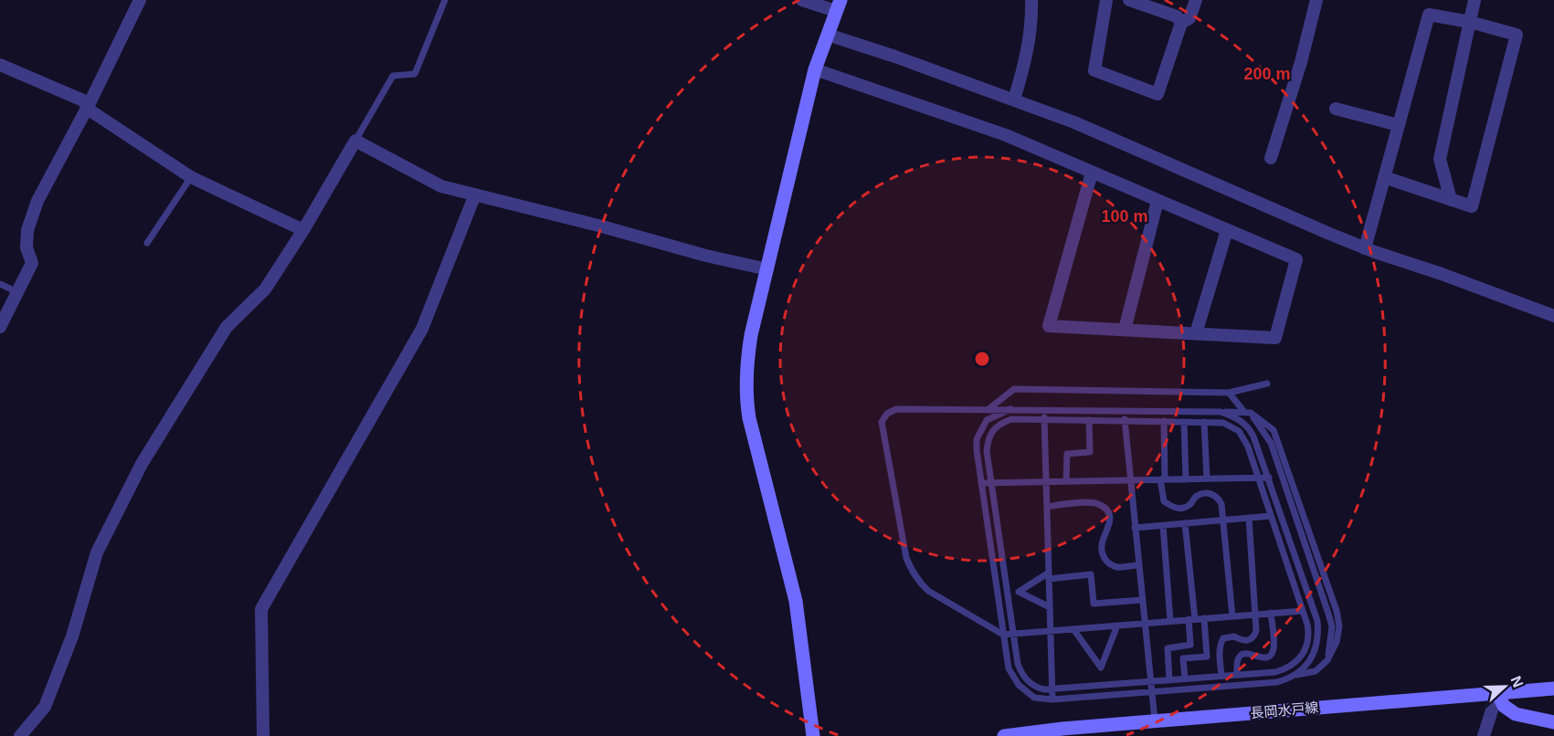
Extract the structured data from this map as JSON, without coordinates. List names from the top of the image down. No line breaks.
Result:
{"streets":{"street":["長岡水戸線"]},"north":"right","rings":["200 m","100 m"]}
